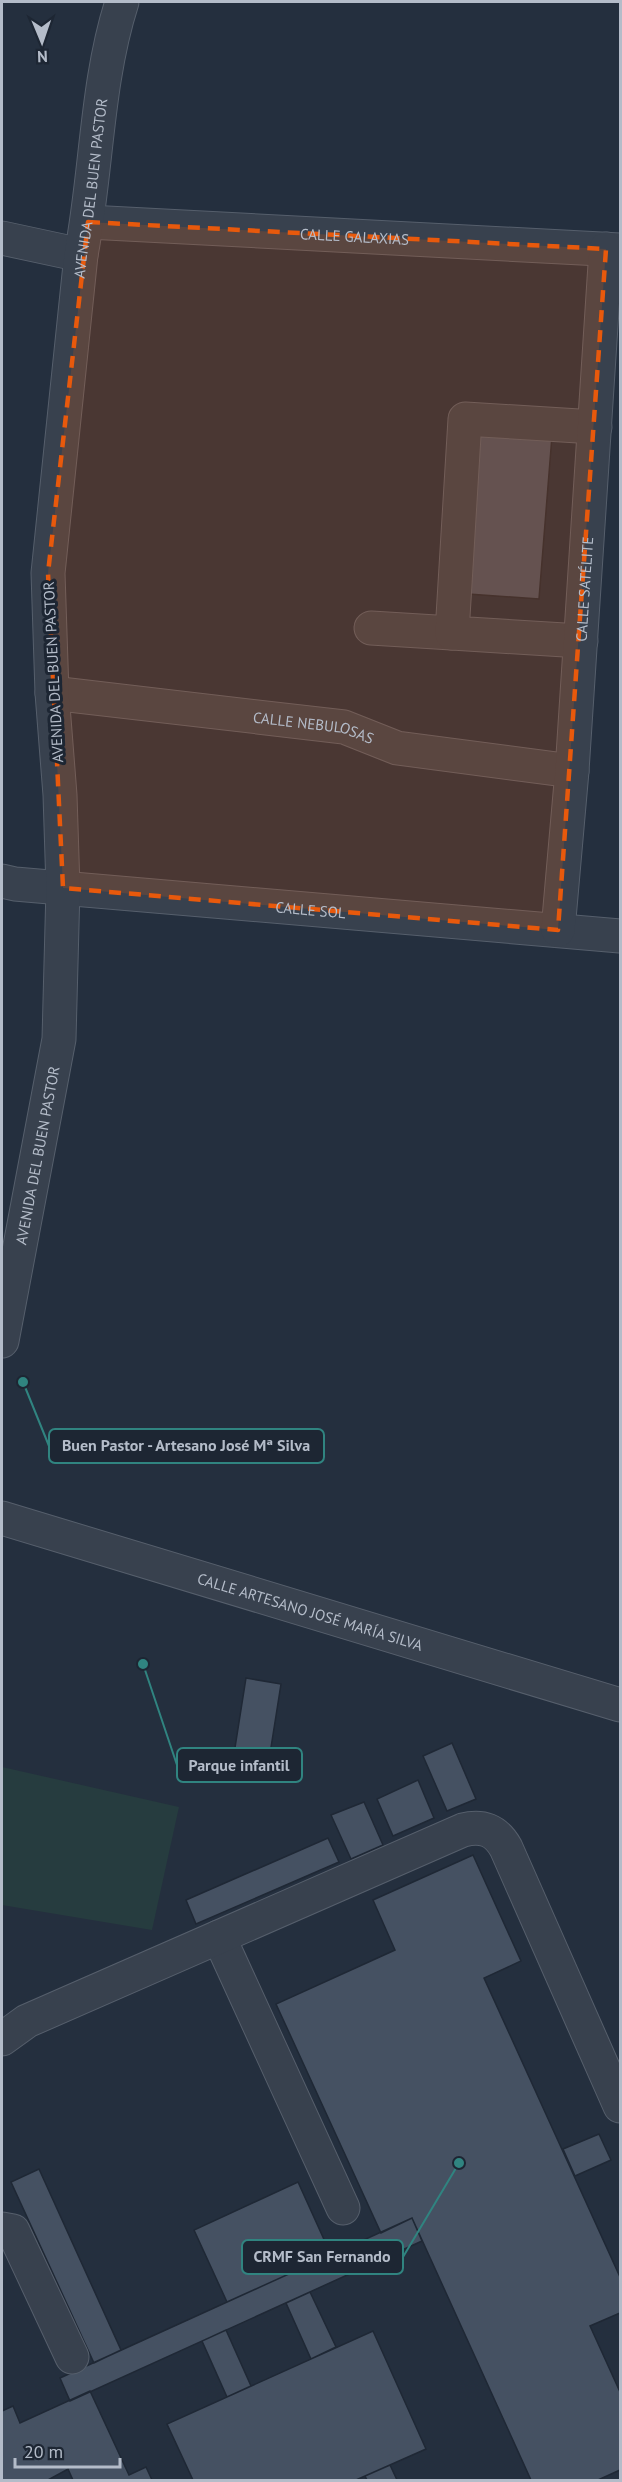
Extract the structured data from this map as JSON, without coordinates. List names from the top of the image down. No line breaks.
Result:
{"streets":{"street":["AVENIDA DEL BUEN PASTOR","CALLE GALAXIAS","CALLE SATÉLITE","CALLE NEBULOSAS","CALLE SOL","CALLE ARTESANO JOSÉ MARÍA SILVA"]},"crossings":[["AVENIDA DEL BUEN PASTOR","CALLE GALAXIAS"],["AVENIDA DEL BUEN PASTOR","CALLE NEBULOSAS"],["AVENIDA DEL BUEN PASTOR","CALLE SOL"],["CALLE GALAXIAS","CALLE SATÉLITE"],["CALLE SATÉLITE","CALLE NEBULOSAS"],["CALLE SATÉLITE","CALLE SOL"]],"places":["Buen Pastor - Artesano José Mª Silva","Parque infantil","CRMF San Fernando"],"scale_bar":"20 m","north":"bottom"}
